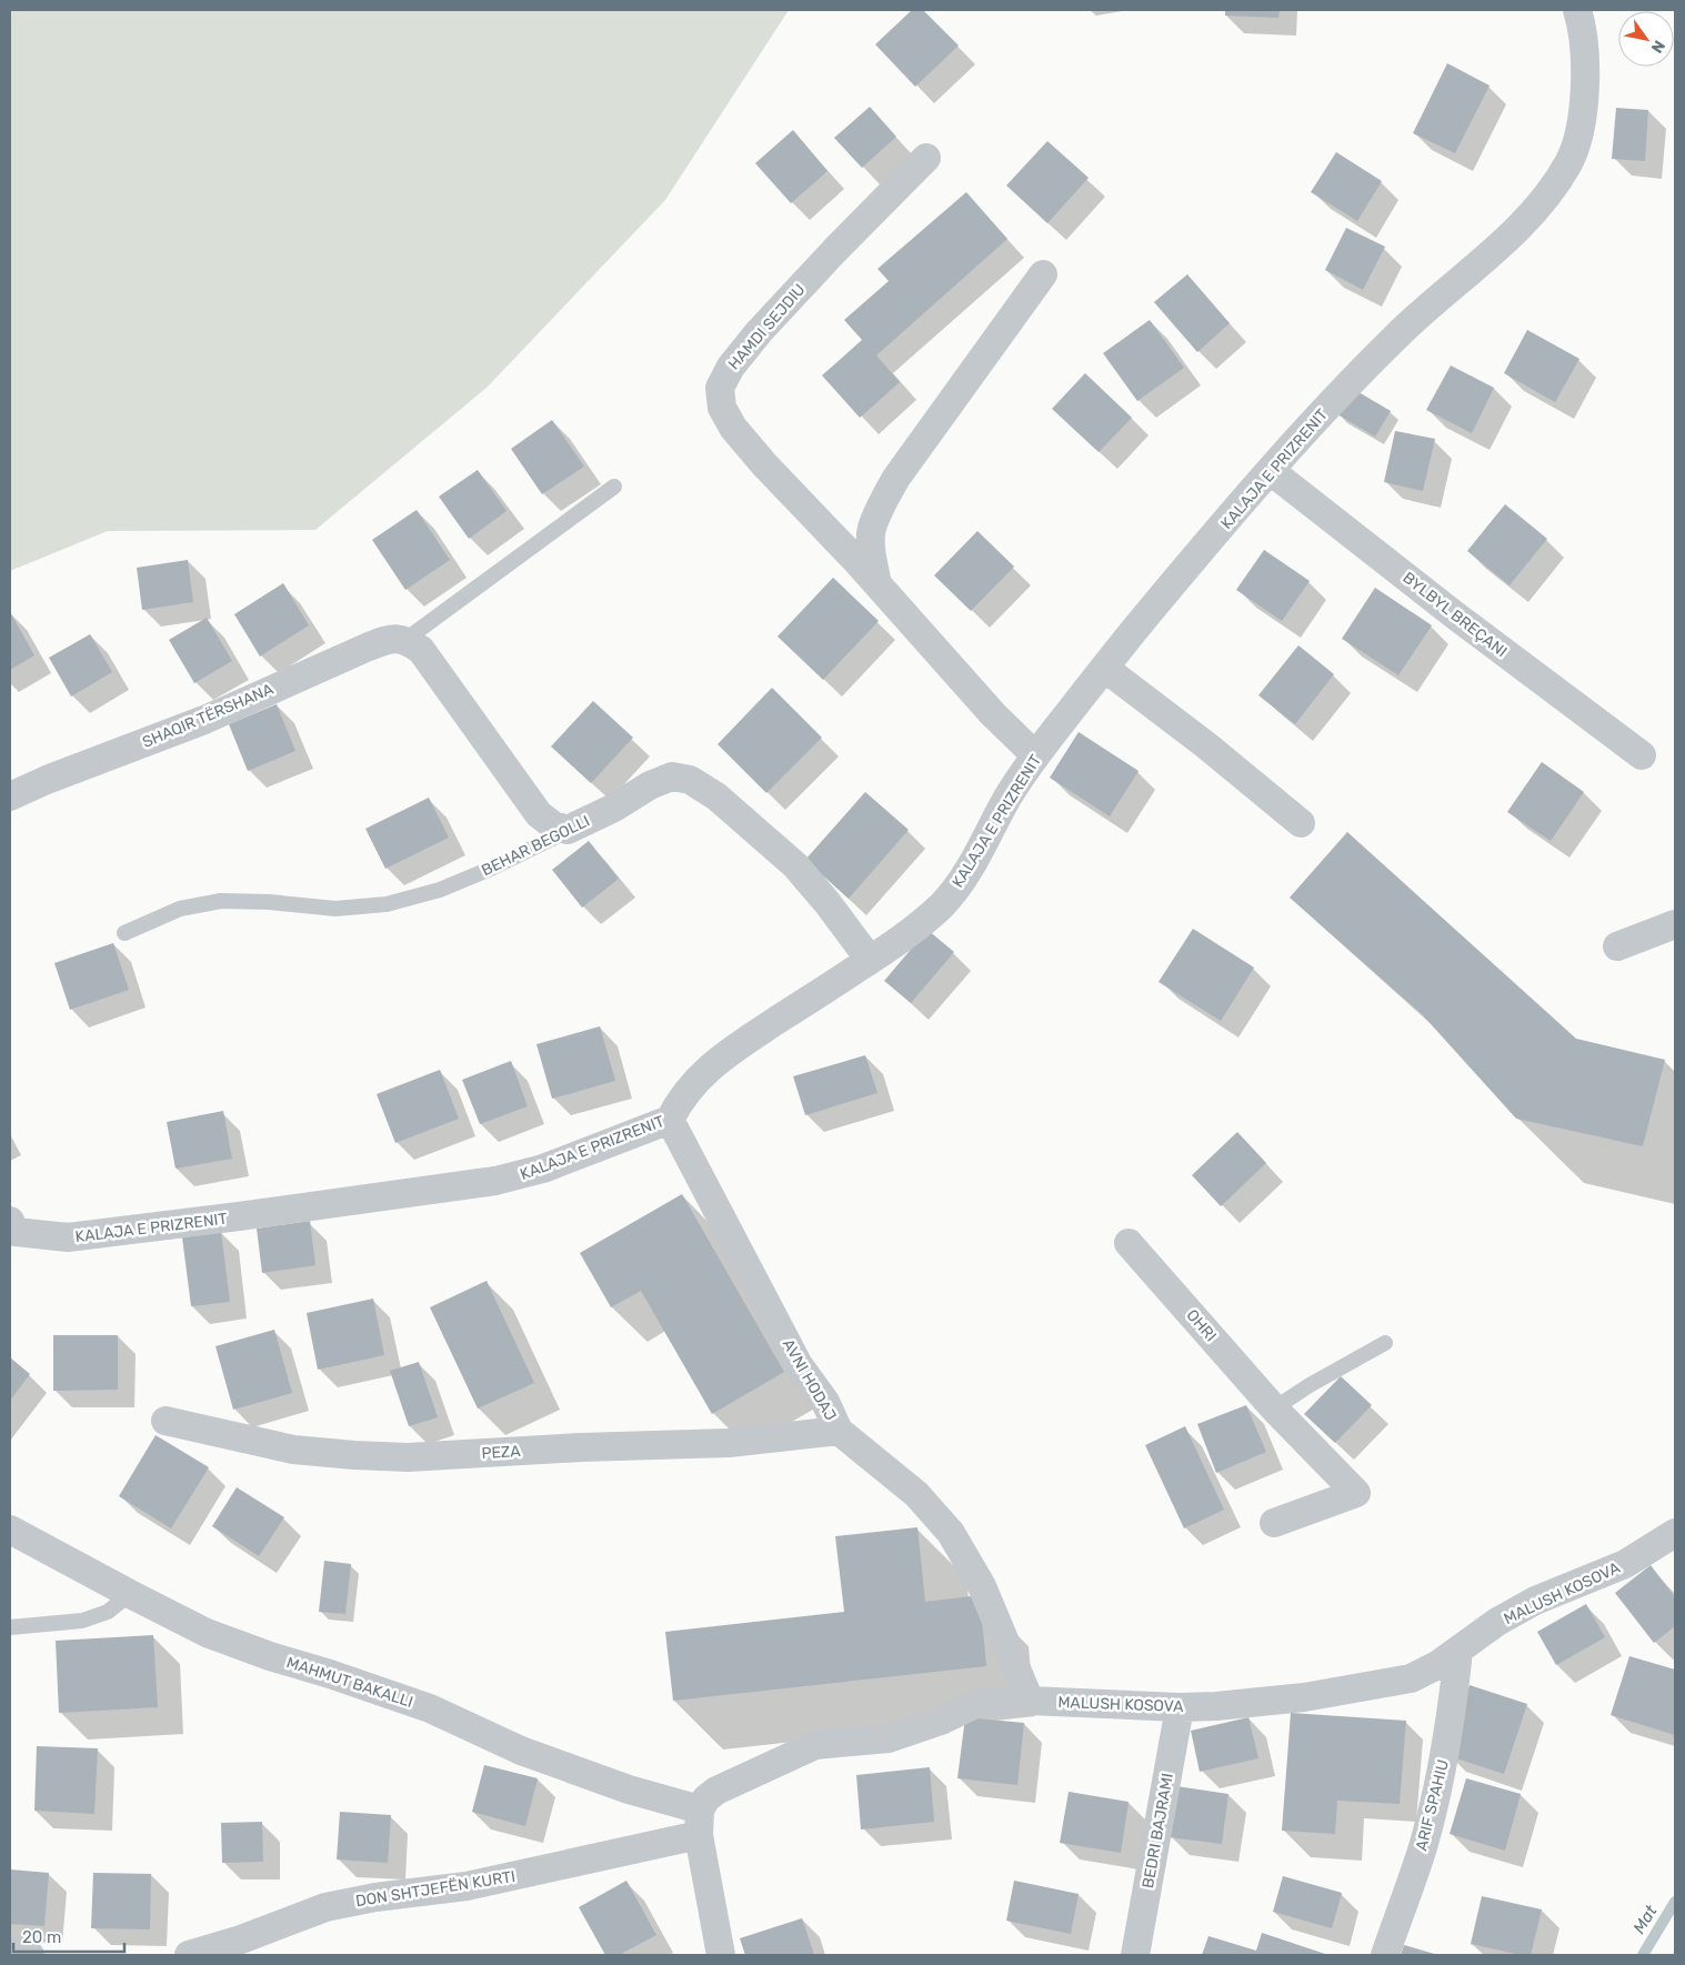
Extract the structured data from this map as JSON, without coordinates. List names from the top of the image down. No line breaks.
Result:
{"streets":{"street":["HAMDI SEJDIU","KALAJA E PRIZRENIT","BYLBYL BREÇANI","SHAQIR TËRSHANA","BEHAR BEGOLLI","OHRI","AVNI HODAJ","PEZA","MALUSH KOSOVA","MAHMUT BAKALLI","ARIF SPAHIU","BEDRI BAJRAMI","DON SHTJEFËN KURTI"]},"crossings":[["HAMDI SEJDIU","KALAJA E PRIZRENIT"],["KALAJA E PRIZRENIT","BYLBYL BREÇANI"],["KALAJA E PRIZRENIT","BEHAR BEGOLLI"],["KALAJA E PRIZRENIT","AVNI HODAJ"],["AVNI HODAJ","PEZA"],["AVNI HODAJ","MALUSH KOSOVA"],["MALUSH KOSOVA","MAHMUT BAKALLI"],["MALUSH KOSOVA","ARIF SPAHIU"],["MALUSH KOSOVA","BEDRI BAJRAMI"],["MALUSH KOSOVA","DON SHTJEFËN KURTI"],["MAHMUT BAKALLI","DON SHTJEFËN KURTI"]],"water":["Mat"],"scale_bar":"20 m","north":"bottom right"}
